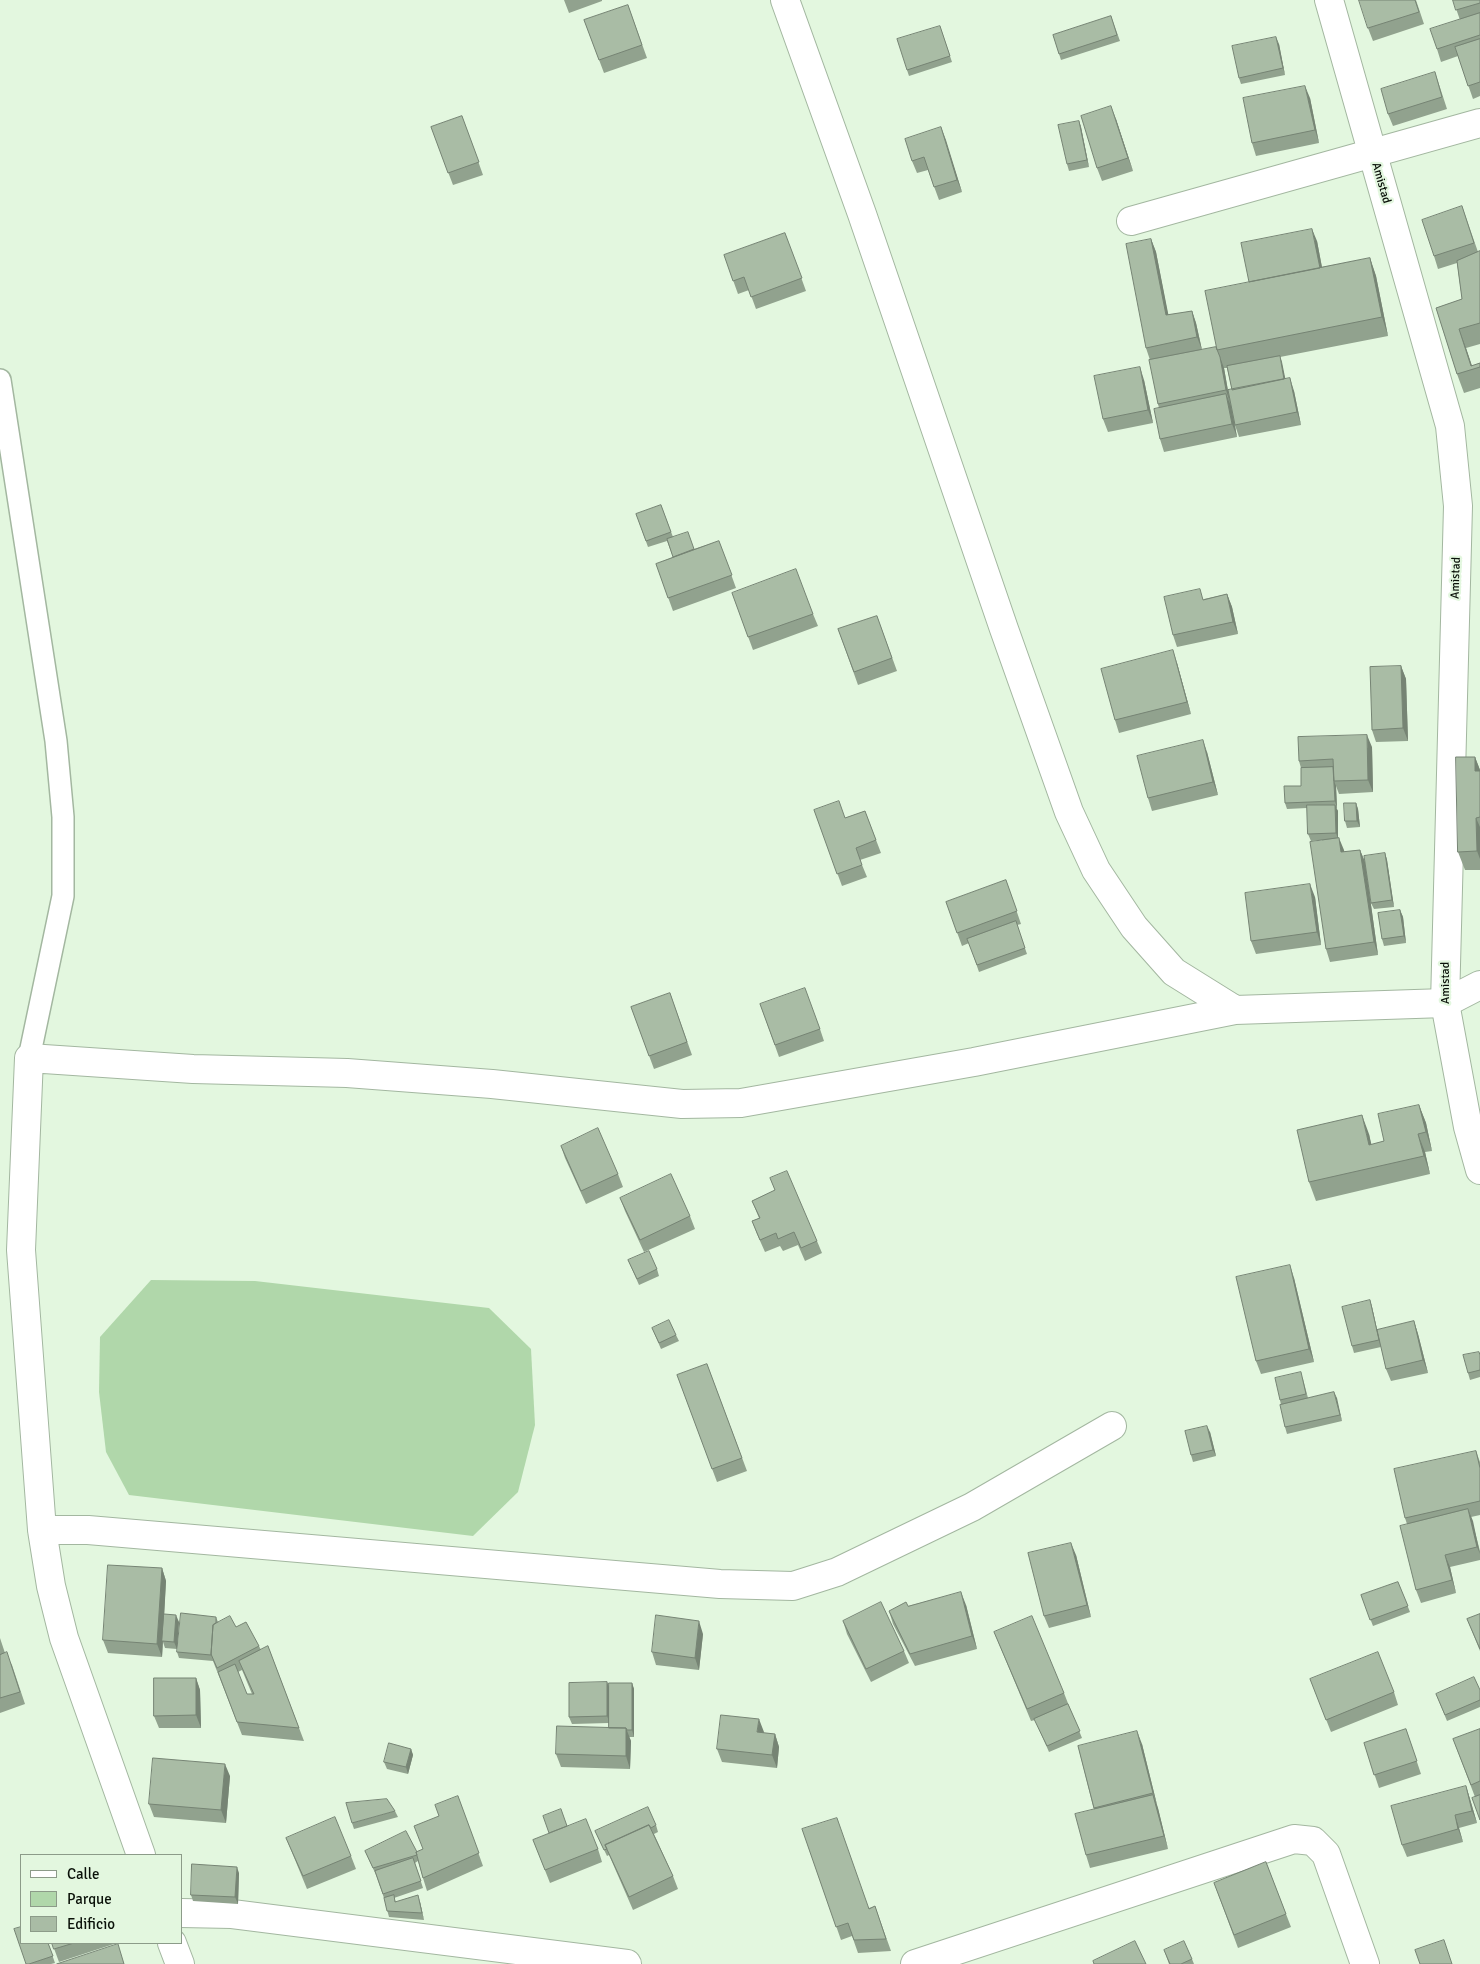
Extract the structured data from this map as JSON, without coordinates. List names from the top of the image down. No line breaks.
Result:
{"streets":{"street":["Amistad"]},"legend":["Calle","Parque","Edificio"]}
